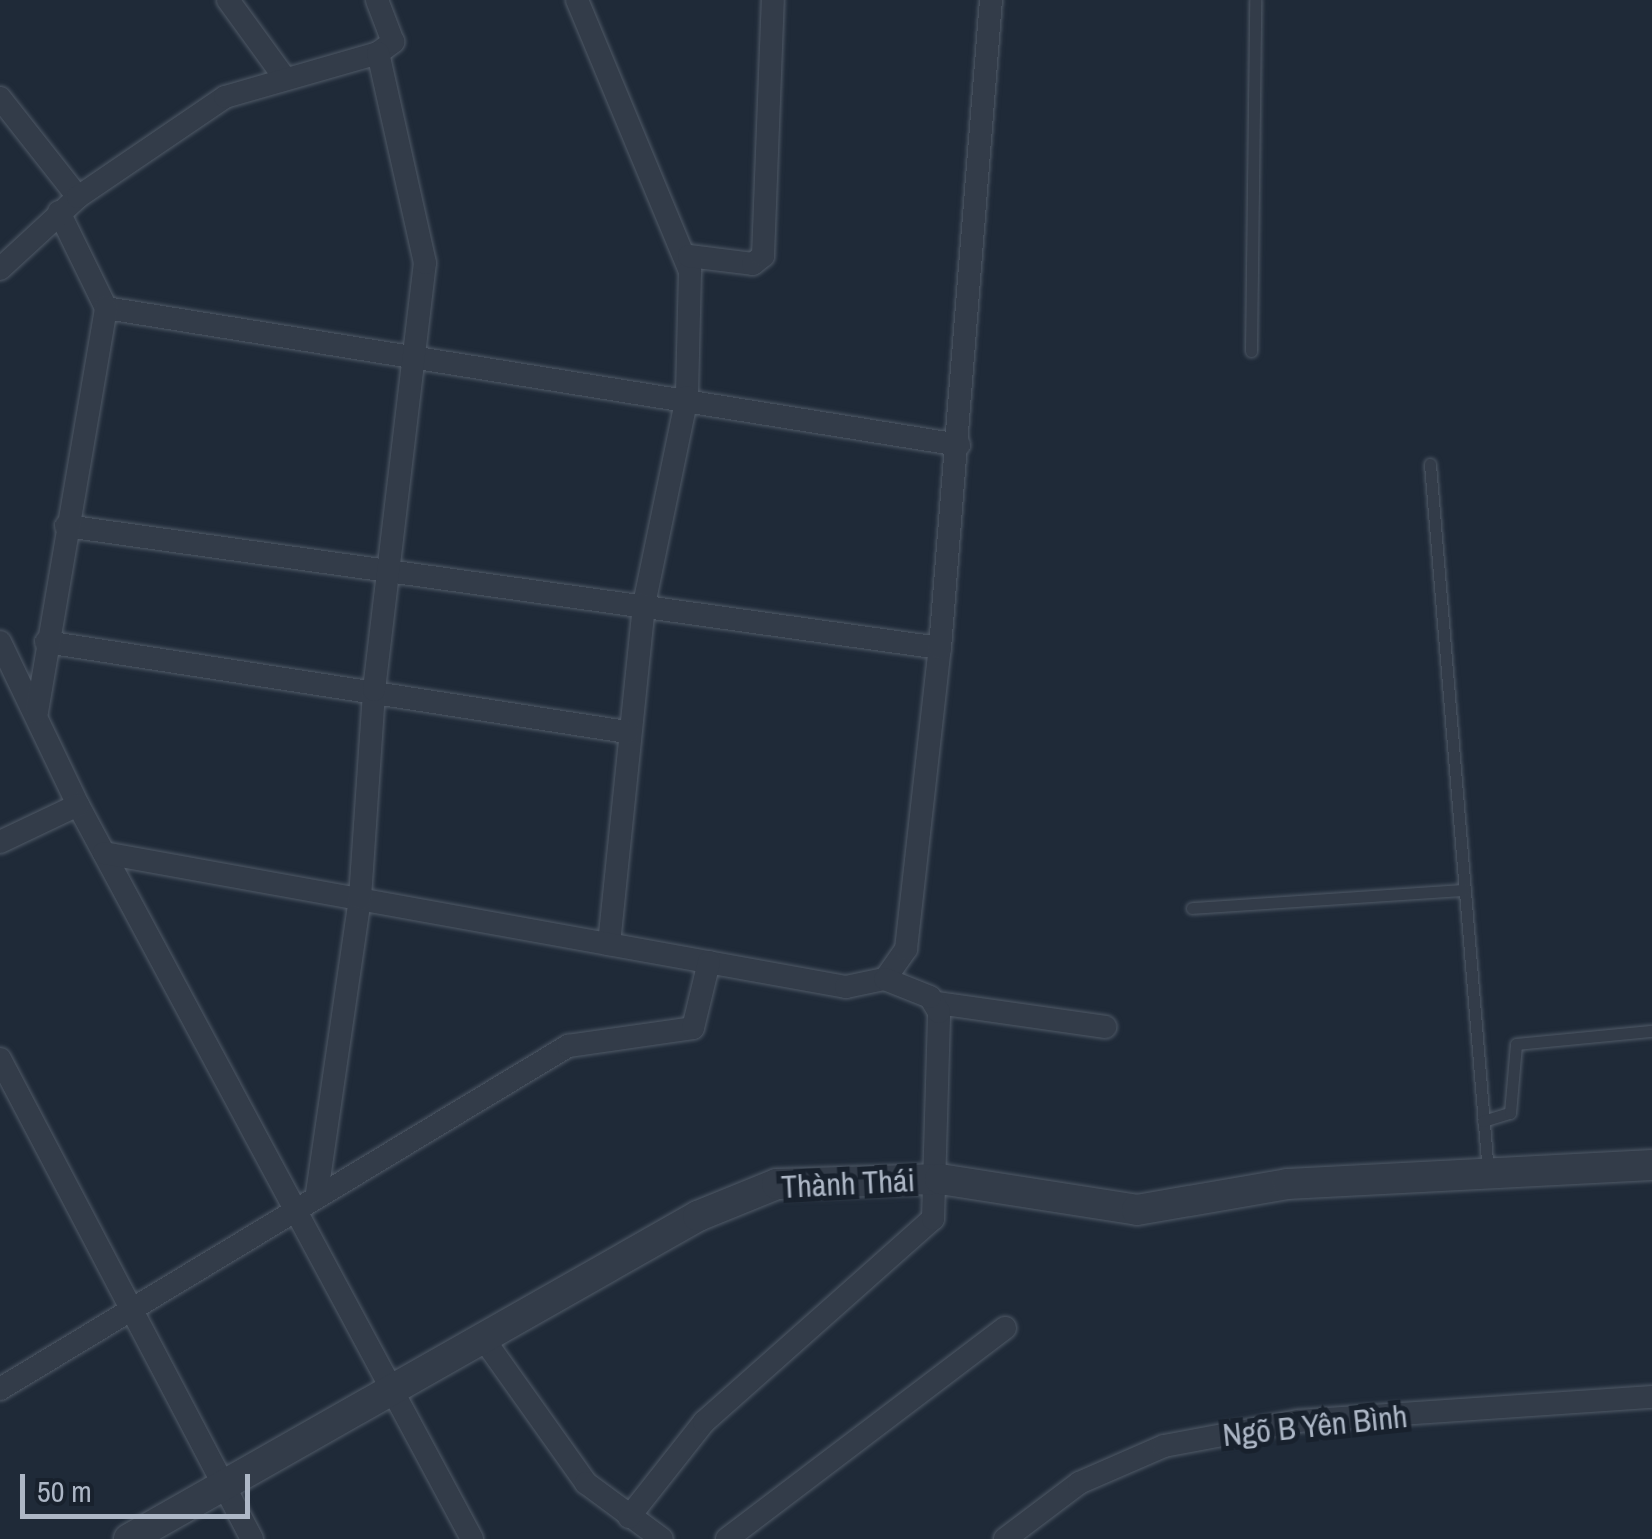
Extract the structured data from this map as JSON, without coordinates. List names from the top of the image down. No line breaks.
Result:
{"streets":{"street":["Thành Thái","Ngõ B Yên Bình"]},"scale_bar":"50 m"}
